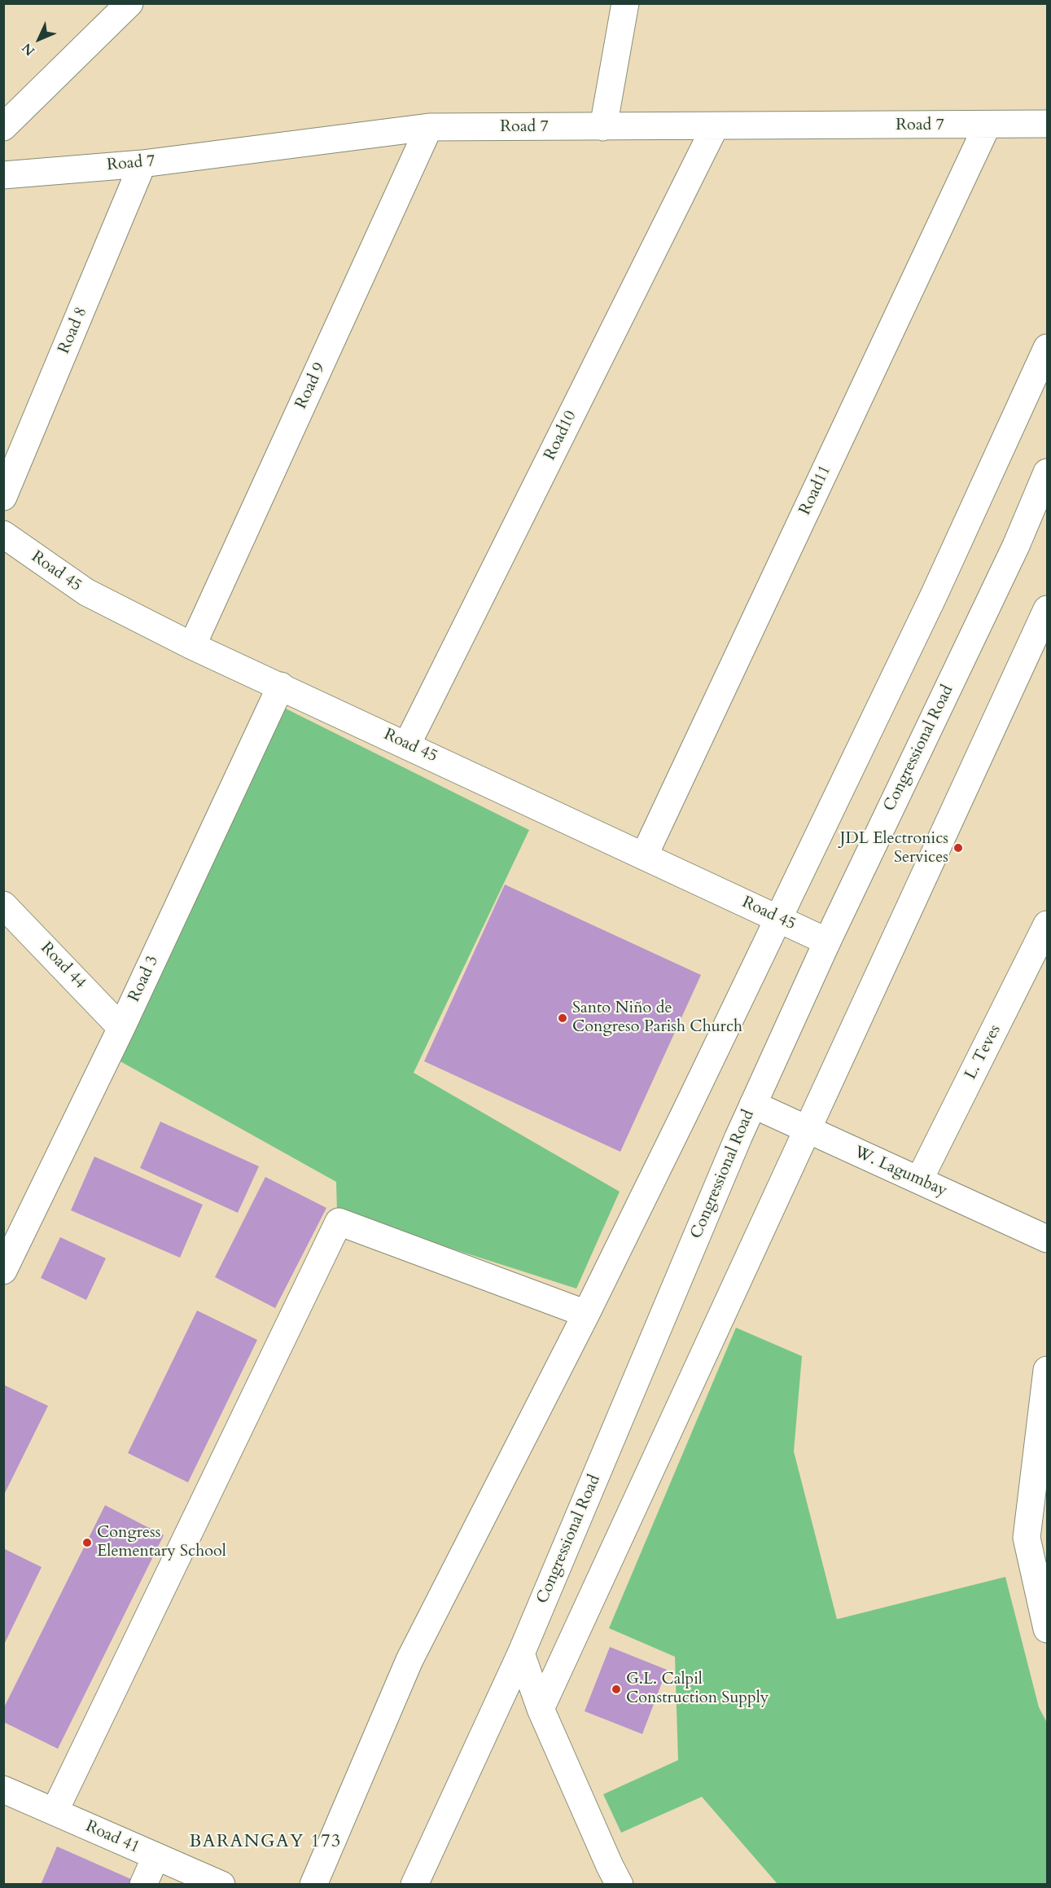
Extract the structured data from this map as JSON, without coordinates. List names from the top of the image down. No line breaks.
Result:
{"streets":{"street":["Road 7","Road 8","Road 9","Road10","Road11","Road 45","Congressional Road","Road 44","Road 3","L. Teves","W. Lagumbay","Road 41"]},"crossings":[["Road 7","Road 8"],["Road 7","Road 9"],["Road 7","Road10"],["Road 7","Road11"],["Road 9","Road 45"],["Road10","Road 45"],["Road11","Road 45"],["Road 45","Congressional Road"],["Road 45","Road 3"],["Congressional Road","W. Lagumbay"],["Road 44","Road 3"],["L. Teves","W. Lagumbay"]],"districts":["BARANGAY 173"],"places":["JDL Electronics Services","Santo Niño de Congreso Parish Church","Congress Elementary School","G.L. Calpil Construction Supply"],"north":"bottom left"}
